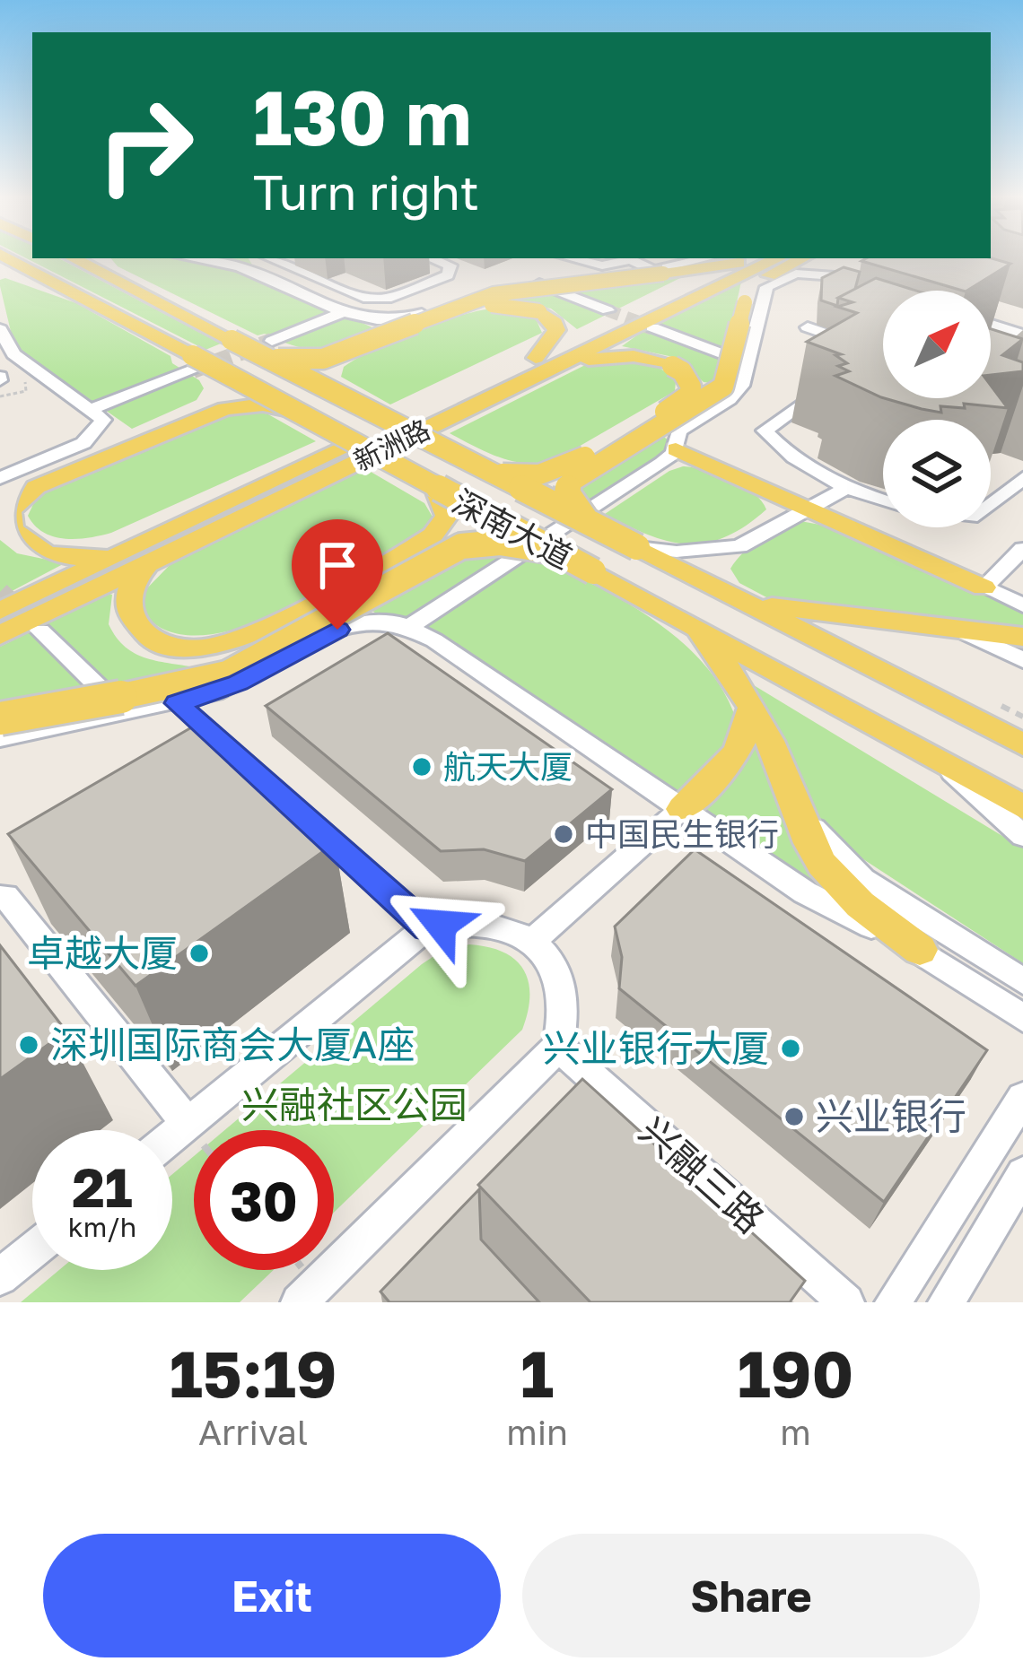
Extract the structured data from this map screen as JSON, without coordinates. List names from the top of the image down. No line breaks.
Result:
{"streets":{"main road":["新洲路","深南大道"],"street":["兴融三路"]},"parks":["兴融社区公园"],"places":["航天大厦","中国民生银行","卓越大厦","深圳国际商会大厦A座","兴业银行大厦","兴业银行"],"north":"top right","page":{"turn":["130 m","Turn right"],"speed":"21 km/h","limit":"30","eta":["15:19","Arrival","1","min","190","m"],"buttons":["Exit","Share"]}}
